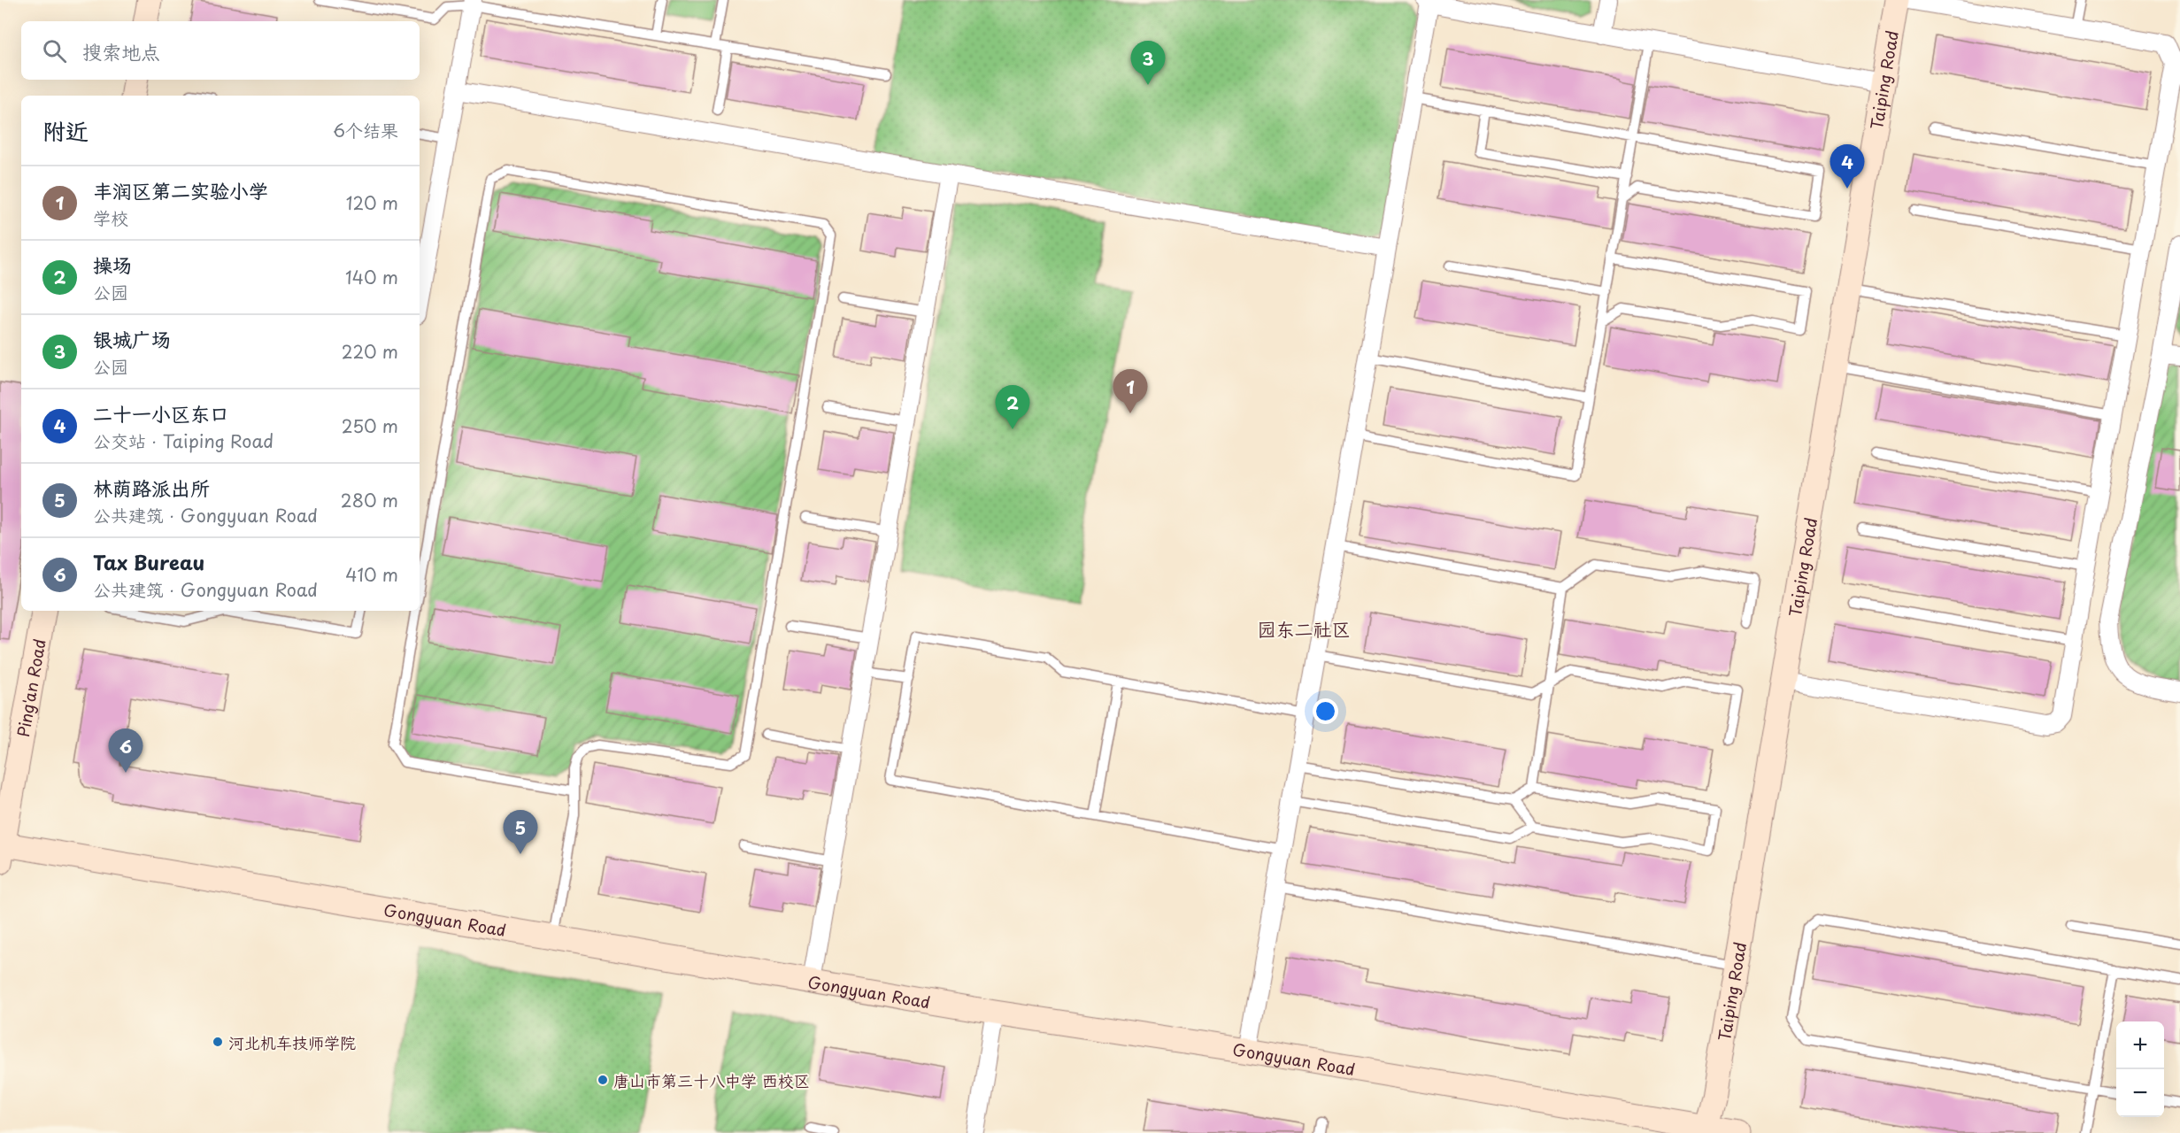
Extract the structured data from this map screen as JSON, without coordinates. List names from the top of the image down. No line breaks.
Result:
{"streets":{"main road":["Taiping Road","Ping'an Road","Gongyuan Road"]},"crossings":[["Taiping Road","Gongyuan Road"],["Ping'an Road","Gongyuan Road"]],"districts":["园东二社区"],"places":["河北机车技师学院","唐山市第三十八中学 西校区"],"page":{"search":"搜索地点","pins":["3","4","1","2","6","5"],"heading":["附近","6个结果"],"list":[{"mark":"1","name":"丰润区第二实验小学","note":"学校","value":"120 m"},{"mark":"2","name":"操场","note":"公园","value":"140 m"},{"mark":"3","name":"银城广场","note":"公园","value":"220 m"},{"mark":"4","name":"二十一小区东口","note":"公交站 · Taiping Road","value":"250 m"},{"mark":"5","name":"林荫路派出所","note":"公共建筑 · Gongyuan Road","value":"280 m"},{"mark":"6","name":"Tax Bureau","note":"公共建筑 · Gongyuan Road","value":"410 m"}],"map_buttons":["+","−"]}}
